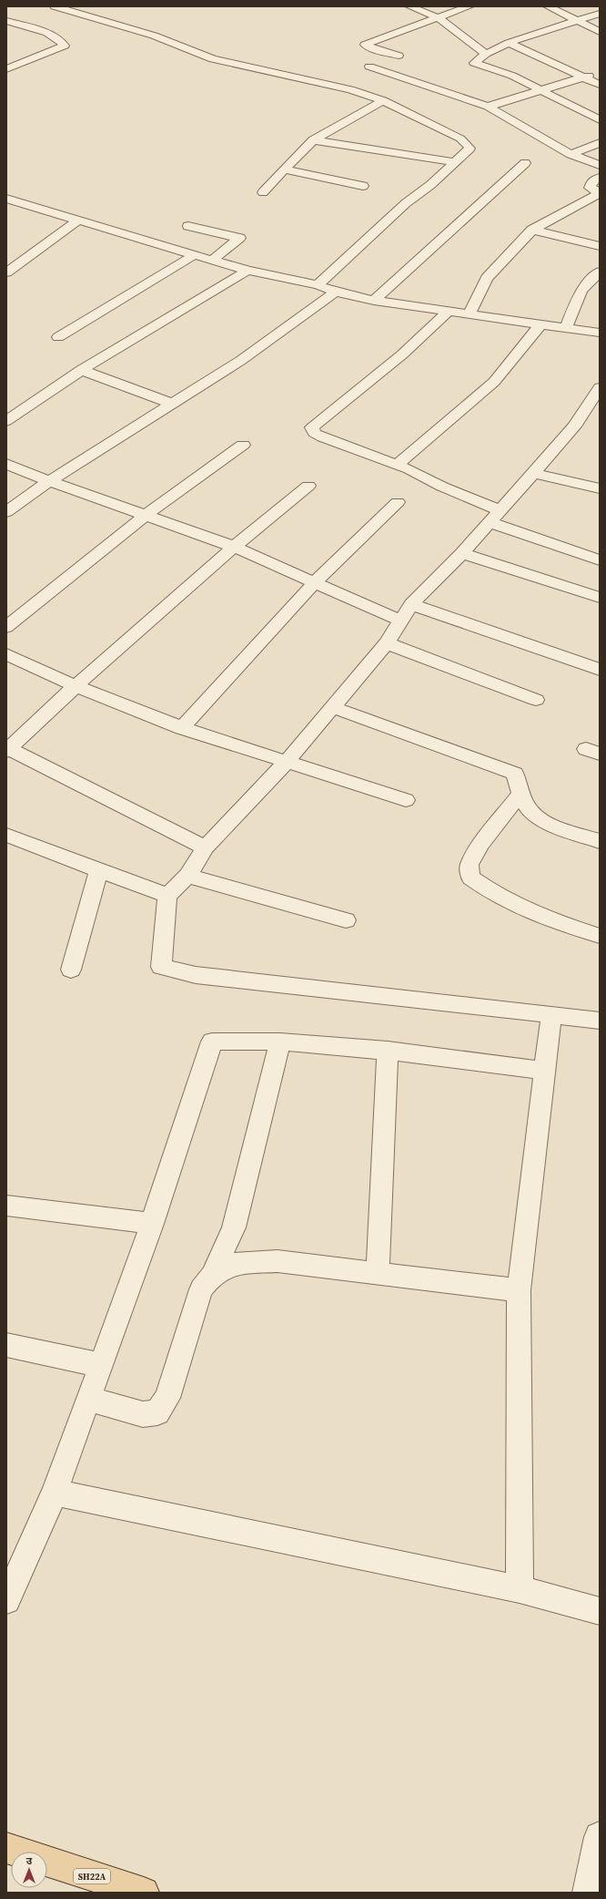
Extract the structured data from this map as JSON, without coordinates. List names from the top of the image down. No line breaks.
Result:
{"streets":{"main road":["SH22A"]},"north":"top"}
